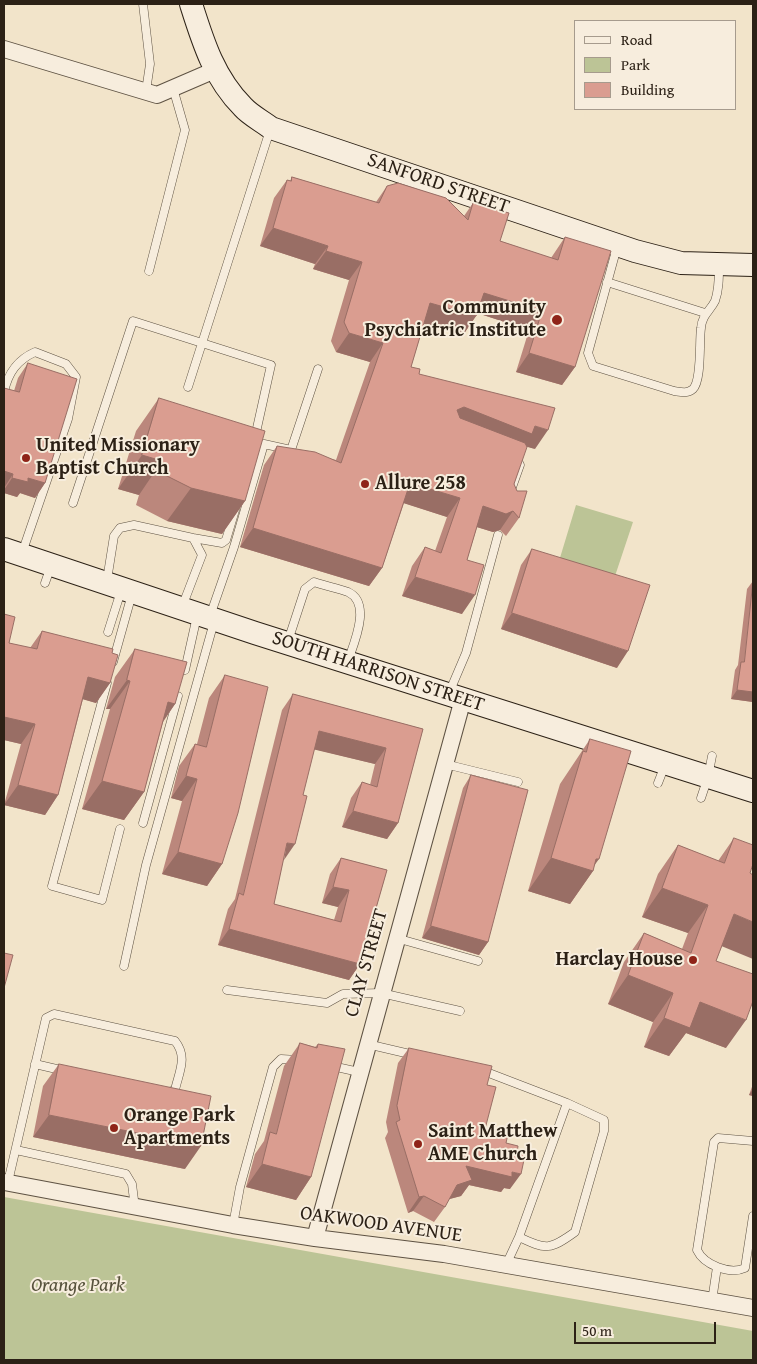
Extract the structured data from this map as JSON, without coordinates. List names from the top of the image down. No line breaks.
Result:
{"streets":{"main road":["SANFORD STREET","SOUTH HARRISON STREET"],"street":["CLAY STREET","OAKWOOD AVENUE"]},"crossings":[["SOUTH HARRISON STREET","CLAY STREET"],["CLAY STREET","OAKWOOD AVENUE"]],"parks":["Orange Park"],"places":["Community Psychiatric Institute","United Missionary Baptist Church","Allure 258","Harclay House","Orange Park Apartments","Saint Matthew AME Church"],"legend":["Road","Park","Building"],"scale_bar":"50 m"}
